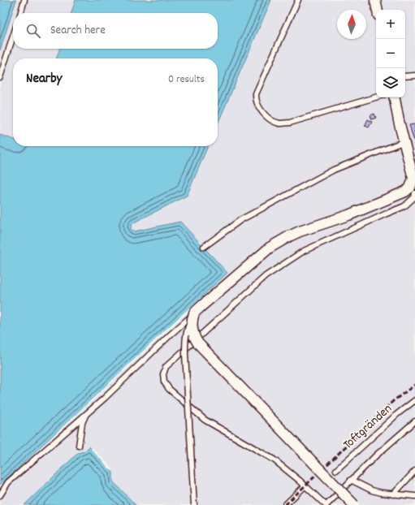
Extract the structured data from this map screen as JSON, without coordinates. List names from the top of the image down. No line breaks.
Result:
{"streets":{"lane":["Toftgränden"]},"north":"top","page":{"map_buttons":["+","−"],"search":"Search here","heading":["Nearby","0 results"]}}
